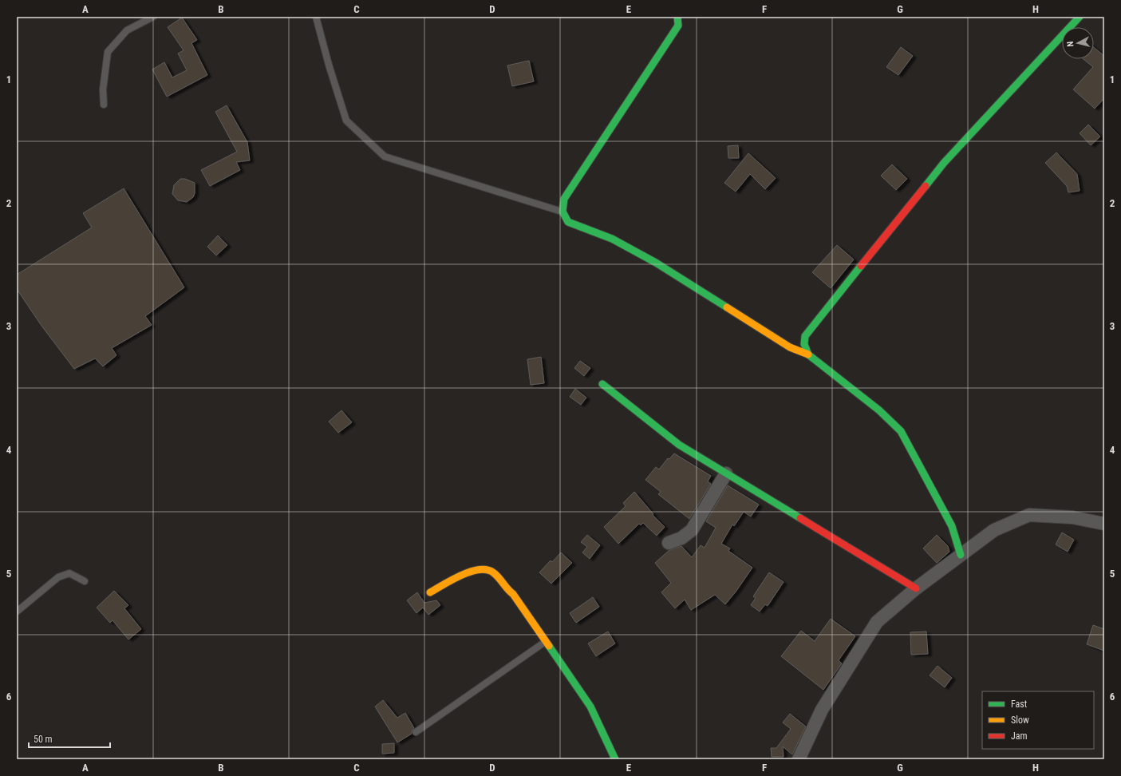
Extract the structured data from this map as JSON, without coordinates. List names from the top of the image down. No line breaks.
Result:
{"legend":["Fast","Slow","Jam"],"scale_bar":"50 m","north":"left","grid":{"columns":["A","B","C","D","E","F","G","H"],"rows":["1","2","3","4","5","6"]}}
